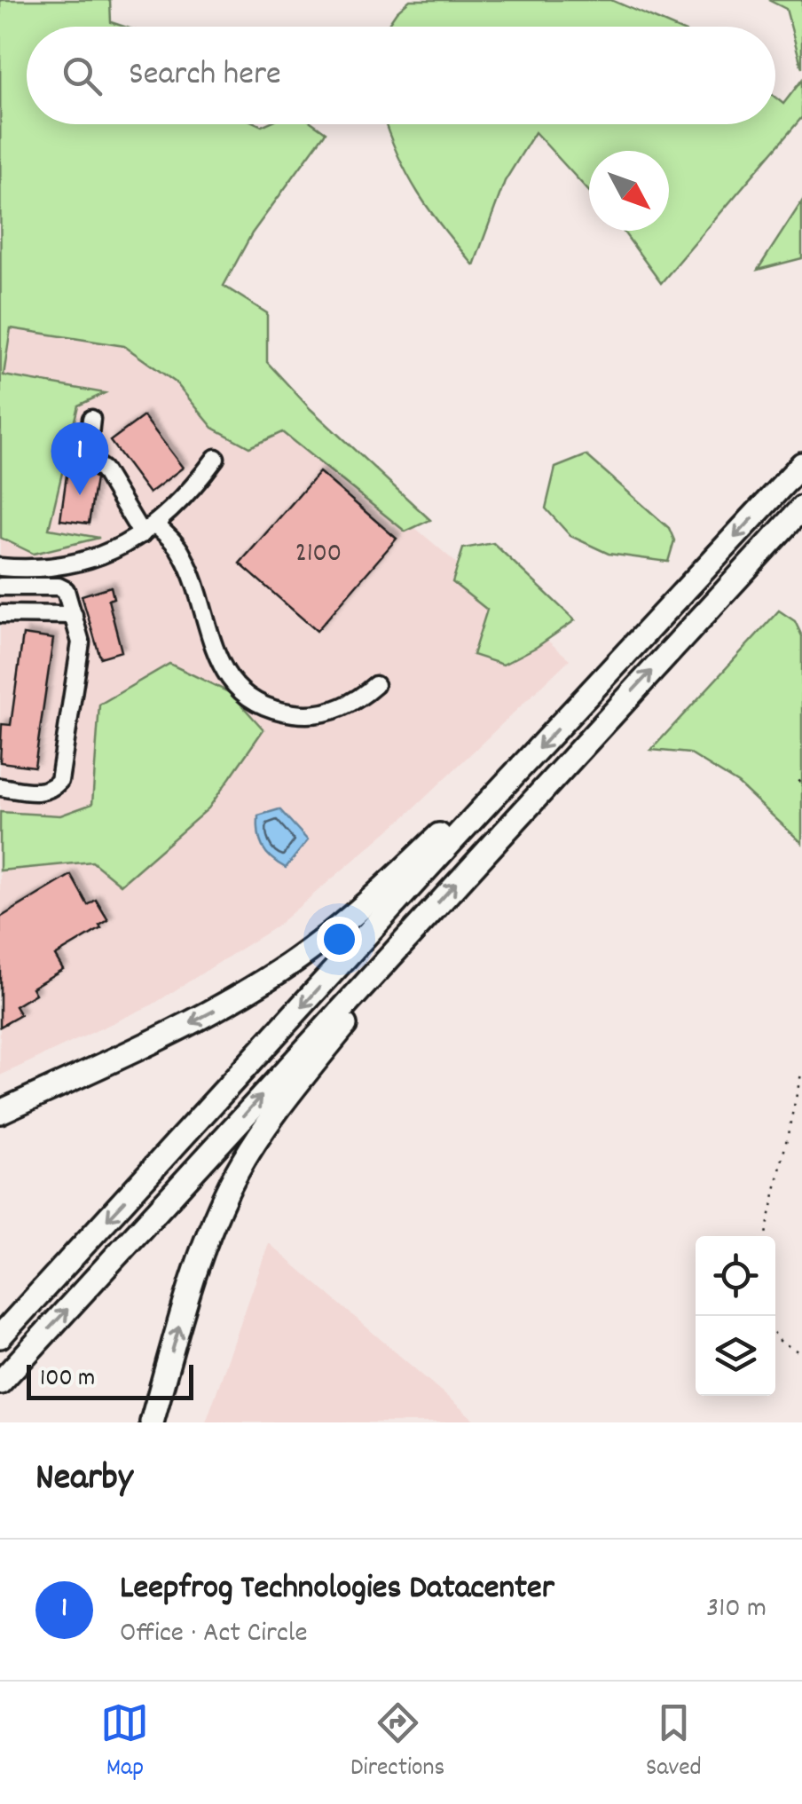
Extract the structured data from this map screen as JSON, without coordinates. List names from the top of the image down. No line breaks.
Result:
{"house_numbers":["2100"],"scale_bar":"100 m","north":"bottom right","page":{"search":"Search here","pins":"1","scale":"100 m","heading":"Nearby","list":[{"mark":"1","name":"Leepfrog Technologies Datacenter","note":"Office · Act Circle","value":"310 m"}],"nav":["Map","Directions","Saved"]}}
